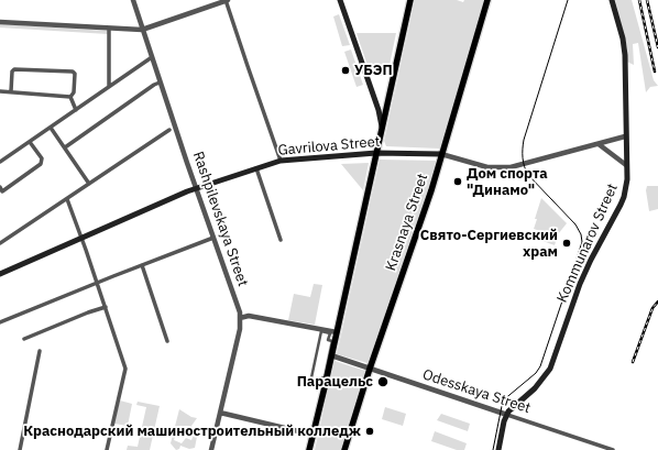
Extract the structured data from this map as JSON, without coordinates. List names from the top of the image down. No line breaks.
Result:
{"streets":{"main road":["Gavrilova Street","Krasnaya Street","Kommunarov Street"],"street":["Rashpilevskaya Street","Odesskaya Street"]},"crossings":[["Gavrilova Street","Rashpilevskaya Street"],["Gavrilova Street","Krasnaya Street"],["Gavrilova Street","Kommunarov Street"],["Krasnaya Street","Odesskaya Street"],["Kommunarov Street","Odesskaya Street"]],"places":["УБЭП","Дом спорта \"Динамо\"","Свято-Сергиевский храм","Парацельс","Краснодарский машиностроительный колледж"]}
